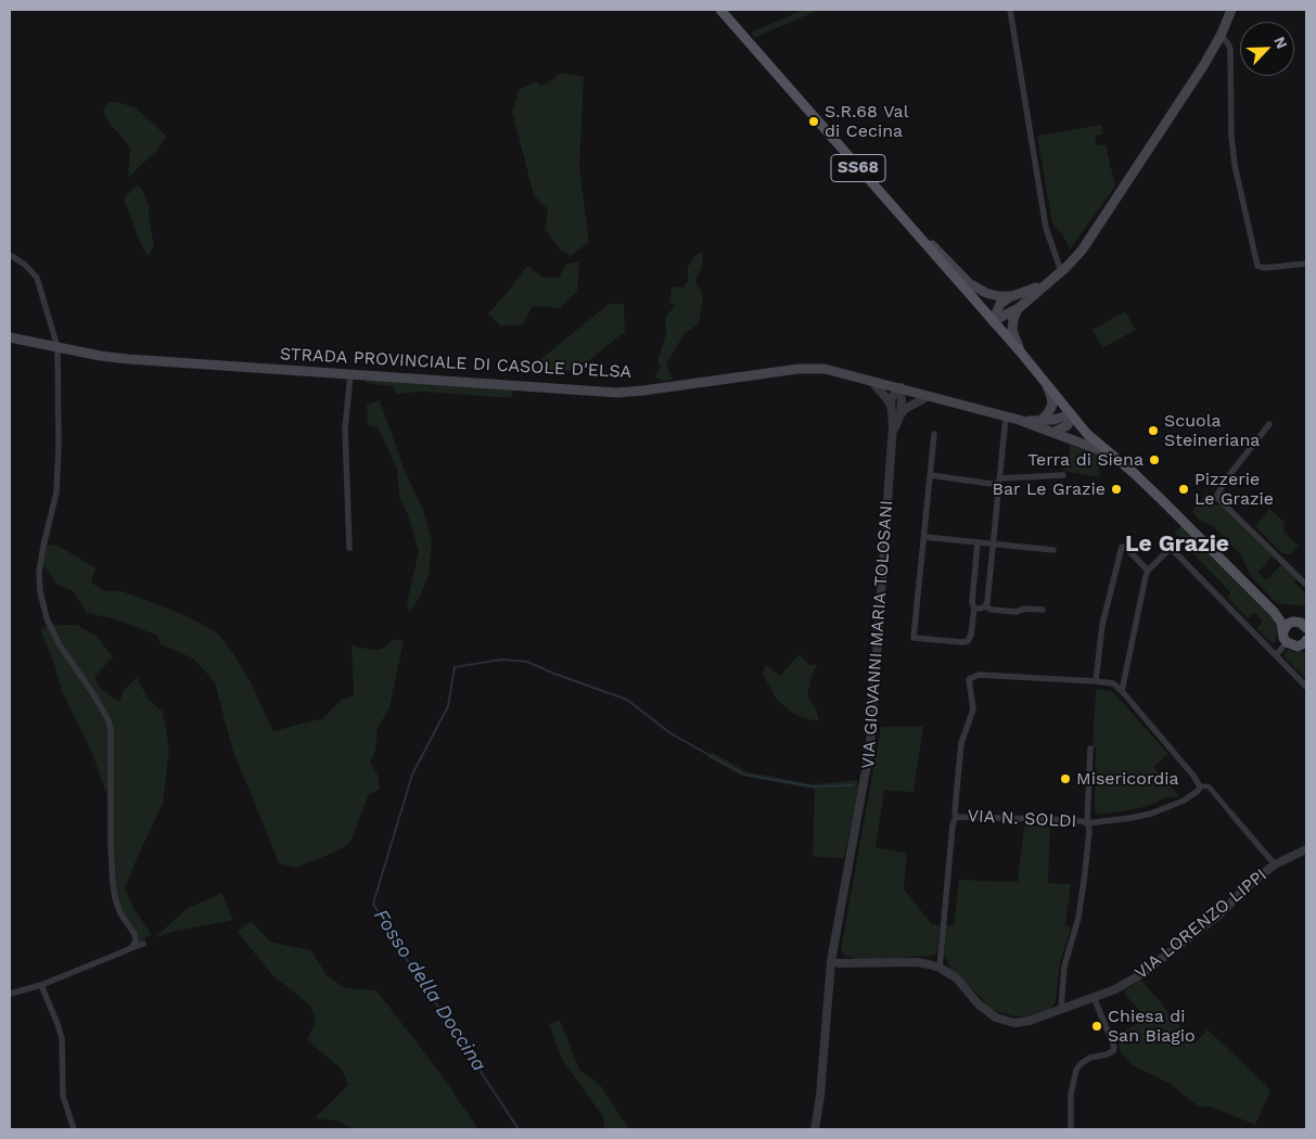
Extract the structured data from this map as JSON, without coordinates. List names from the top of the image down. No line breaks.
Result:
{"streets":{"main road":["SS68","STRADA PROVINCIALE DI CASOLE D'ELSA"],"street":["VIA GIOVANNI MARIA TOLOSANI","VIA N. SOLDI","VIA LORENZO LIPPI"]},"crossings":[["STRADA PROVINCIALE DI CASOLE D'ELSA","VIA GIOVANNI MARIA TOLOSANI"],["VIA GIOVANNI MARIA TOLOSANI","VIA LORENZO LIPPI"],["VIA N. SOLDI","VIA LORENZO LIPPI"]],"districts":["Le Grazie"],"water":["Fosso della Doccina"],"places":["S.R.68 Val di Cecina","Scuola Steineriana","Terra di Siena","Bar Le Grazie","Pizzerie Le Grazie","Misericordia","Chiesa di San Biagio"],"north":"top right"}
